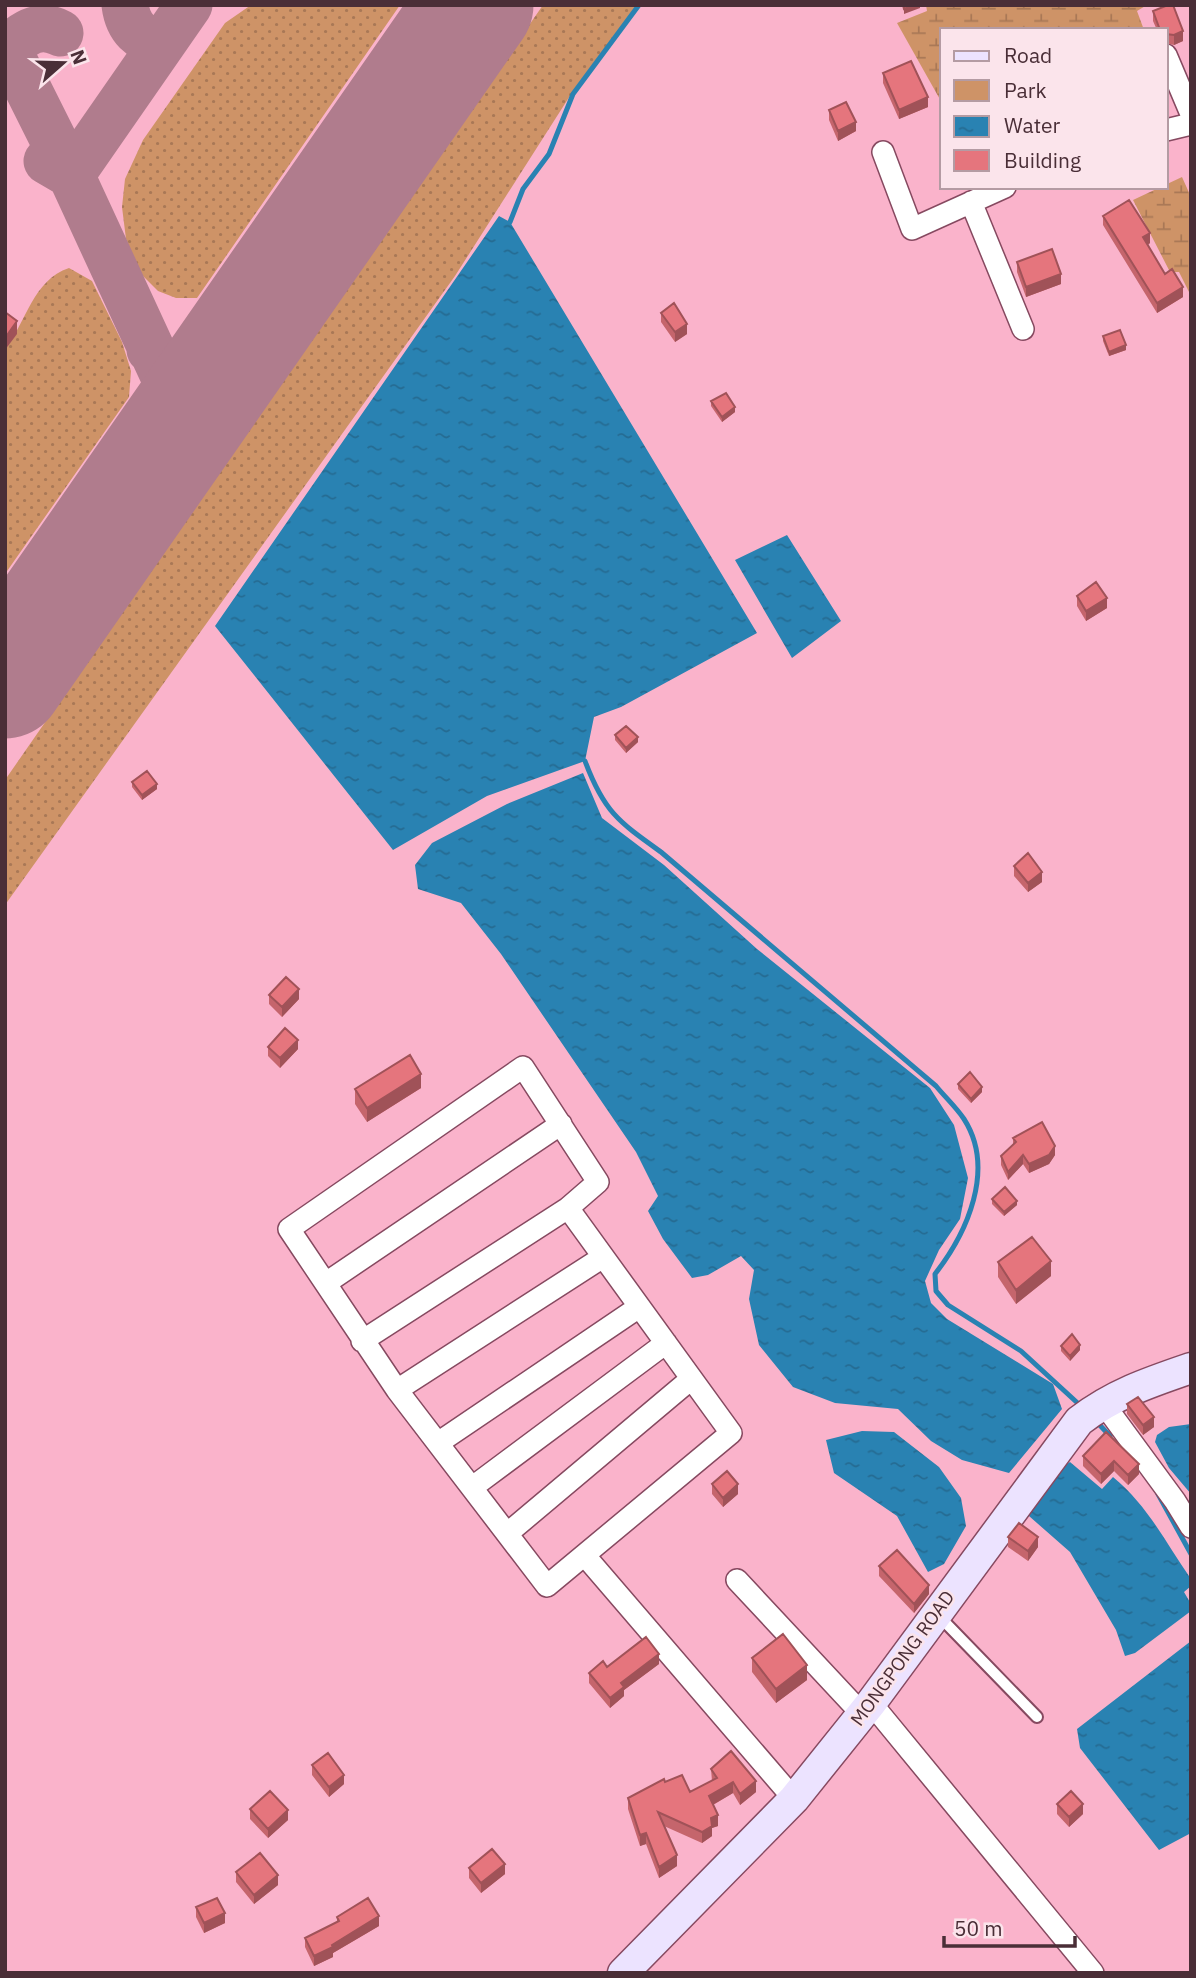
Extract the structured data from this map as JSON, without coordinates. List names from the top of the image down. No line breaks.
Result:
{"streets":{"main road":["MONGPONG ROAD"]},"legend":["Road","Park","Water","Building"],"scale_bar":"50 m","north":"right"}
